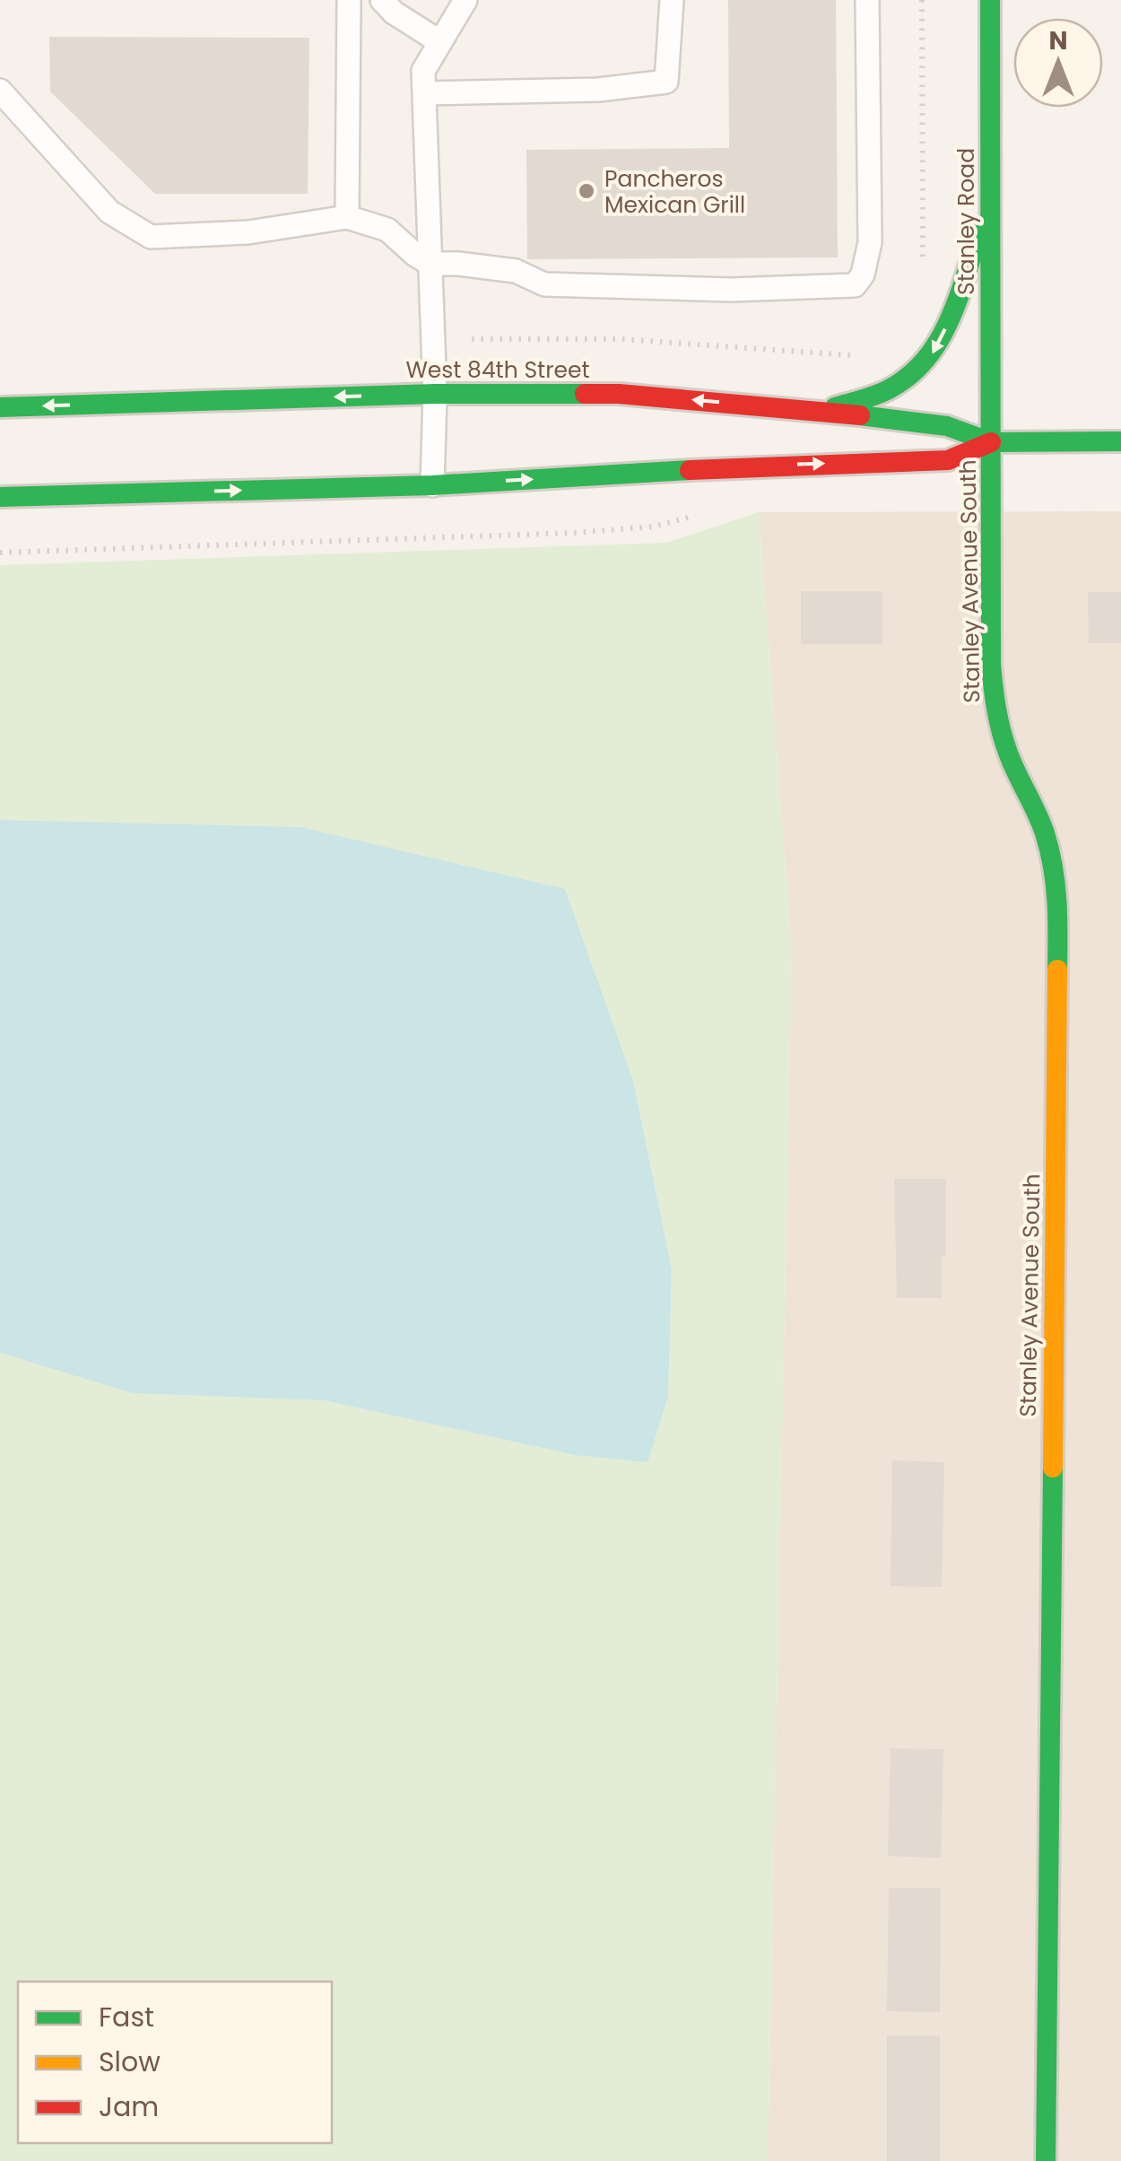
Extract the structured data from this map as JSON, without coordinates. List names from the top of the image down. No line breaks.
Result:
{"streets":{"street":["Stanley Road","West 84th Street","Stanley Avenue South"]},"crossings":[["Stanley Road","West 84th Street"],["Stanley Road","Stanley Avenue South"],["West 84th Street","Stanley Avenue South"]],"places":["Pancheros Mexican Grill"],"legend":["Fast","Slow","Jam"],"north":"top"}
